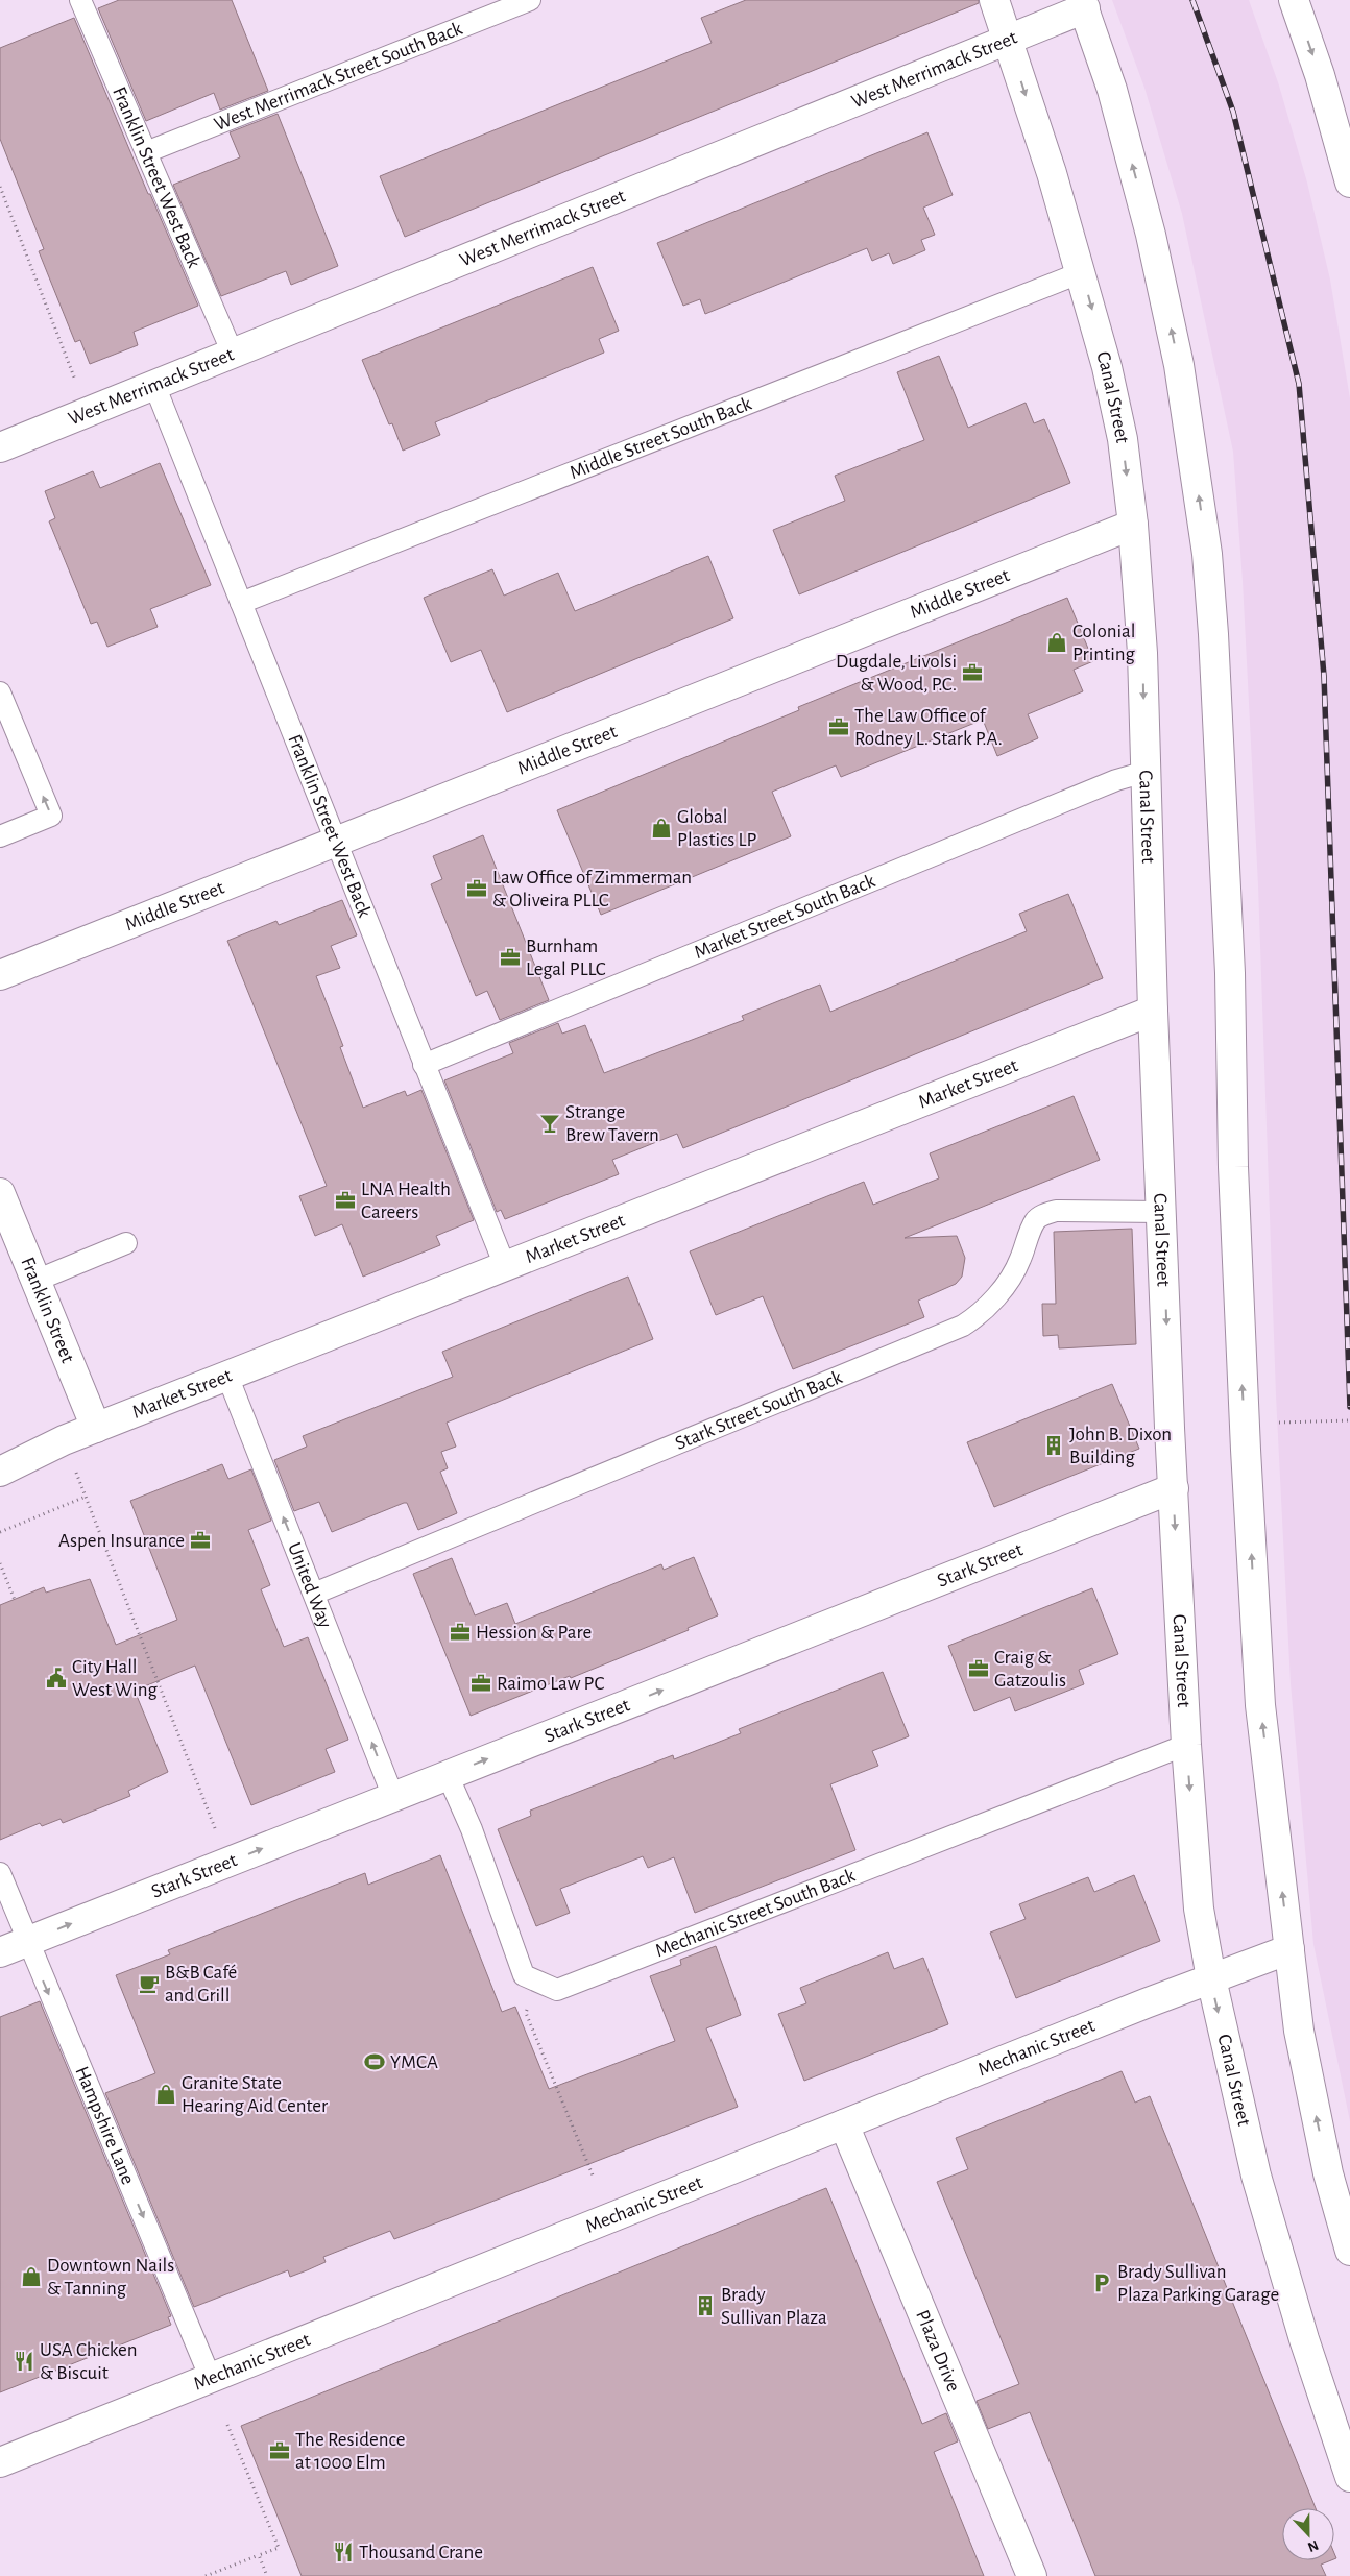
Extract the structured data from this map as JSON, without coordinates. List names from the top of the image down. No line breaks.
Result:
{"streets":{"street":["West Merrimack Street","Canal Street","Middle Street","Market Street","Franklin Street","Stark Street","Mechanic Street","Plaza Drive"],"lane":["West Merrimack Street South Back","Franklin Street West Back","Middle Street South Back","Market Street South Back","Stark Street South Back","United Way","Mechanic Street South Back","Hampshire Lane"]},"crossings":[["West Merrimack Street","Franklin Street West Back"],["West Merrimack Street","Canal Street"],["West Merrimack Street South Back","Franklin Street West Back"],["Franklin Street West Back","Middle Street South Back"],["Franklin Street West Back","Middle Street"],["Franklin Street West Back","Market Street South Back"],["Franklin Street West Back","Market Street"],["Canal Street","Middle Street South Back"],["Canal Street","Middle Street"],["Canal Street","Market Street South Back"],["Canal Street","Market Street"],["Canal Street","Stark Street South Back"],["Canal Street","Stark Street"],["Canal Street","Mechanic Street South Back"],["Canal Street","Mechanic Street"],["Market Street","Franklin Street"],["Market Street","United Way"],["Stark Street South Back","United Way"],["Stark Street","United Way"],["Stark Street","Mechanic Street South Back"],["Stark Street","Hampshire Lane"],["Mechanic Street","Hampshire Lane"],["Mechanic Street","Plaza Drive"]],"one_way":["Stark Street","United Way","Hampshire Lane"],"places":{"shop":["Colonial Printing","Global Plastics LP","Granite State Hearing Aid Center","Downtown Nails & Tanning"],"office":["Dugdale, Livolsi & Wood, P.C.","The Law Office of Rodney L. Stark P.A.","Law Office of Zimmerman & Oliveira PLLC","Burnham Legal PLLC","LNA Health Careers","Aspen Insurance","Hession & Pare","Craig & Gatzoulis","Raimo Law PC","The Residence at 1000 Elm"],"bar":["Strange Brew Tavern"],"building":["John B. Dixon Building","Brady Sullivan Plaza"],"public building":["City Hall West Wing"],"cafe":["B&B Café and Grill"],"sports":["YMCA"],"parking":["Brady Sullivan Plaza Parking Garage"],"restaurant":["USA Chicken & Biscuit","Thousand Crane"]},"north":"bottom"}
